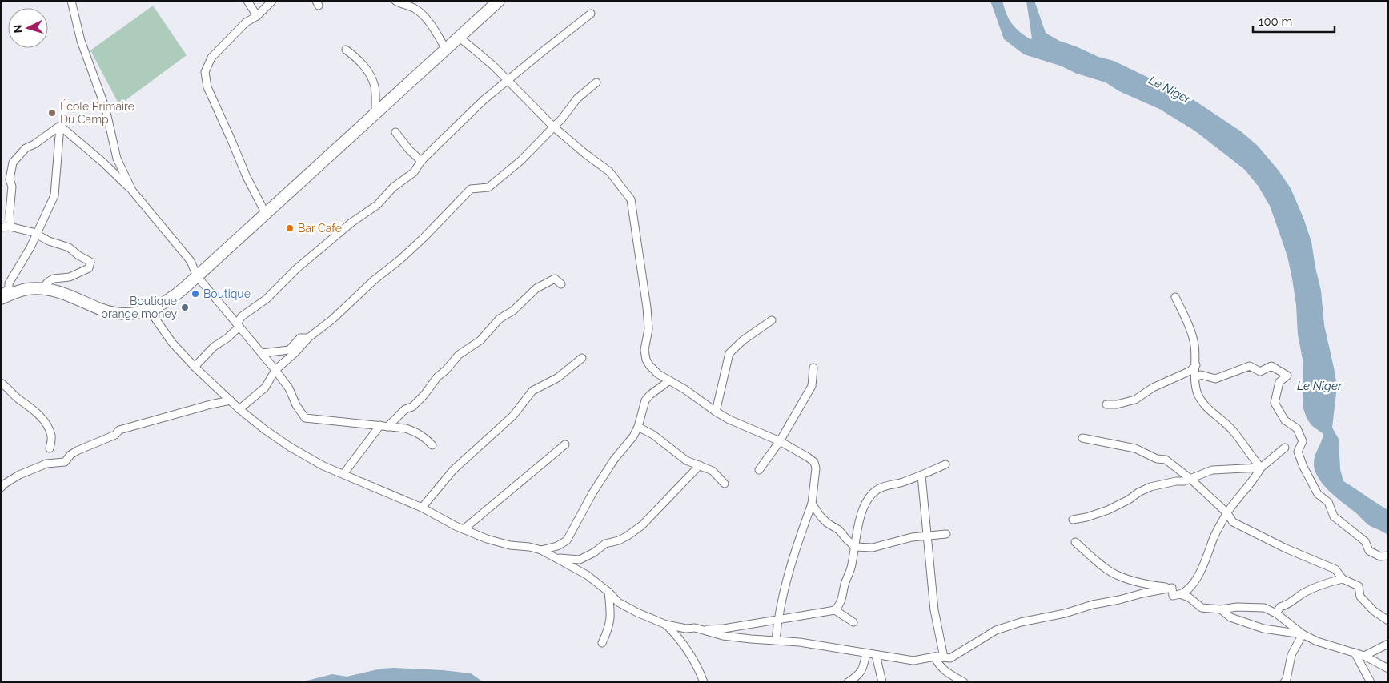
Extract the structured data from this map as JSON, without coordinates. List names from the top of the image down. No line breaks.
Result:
{"water":["Le Niger"],"places":["École Primaire Du Camp","Bar Café","Boutique","Boutique orange money"],"scale_bar":"100 m","north":"left"}
